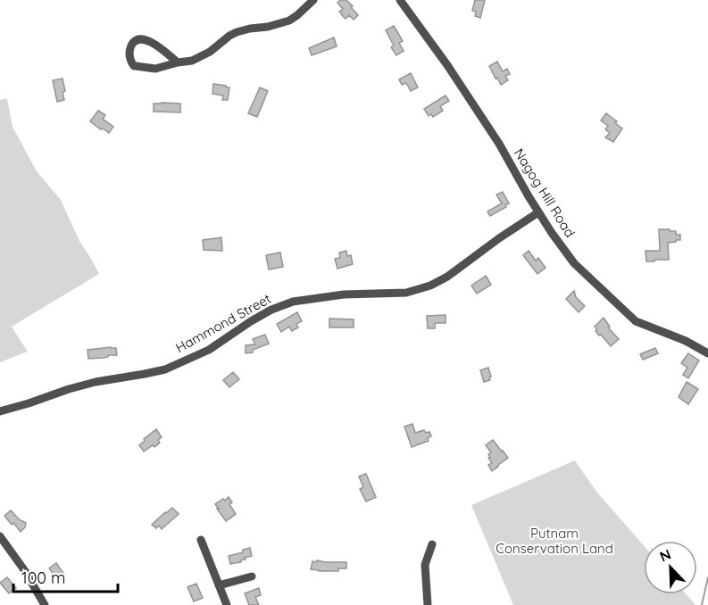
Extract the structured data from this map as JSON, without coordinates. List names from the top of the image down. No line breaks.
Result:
{"streets":{"street":["Nagog Hill Road","Hammond Street"]},"crossings":[["Nagog Hill Road","Hammond Street"]],"parks":["Putnam Conservation Land"],"scale_bar":"100 m","north":"top left"}
